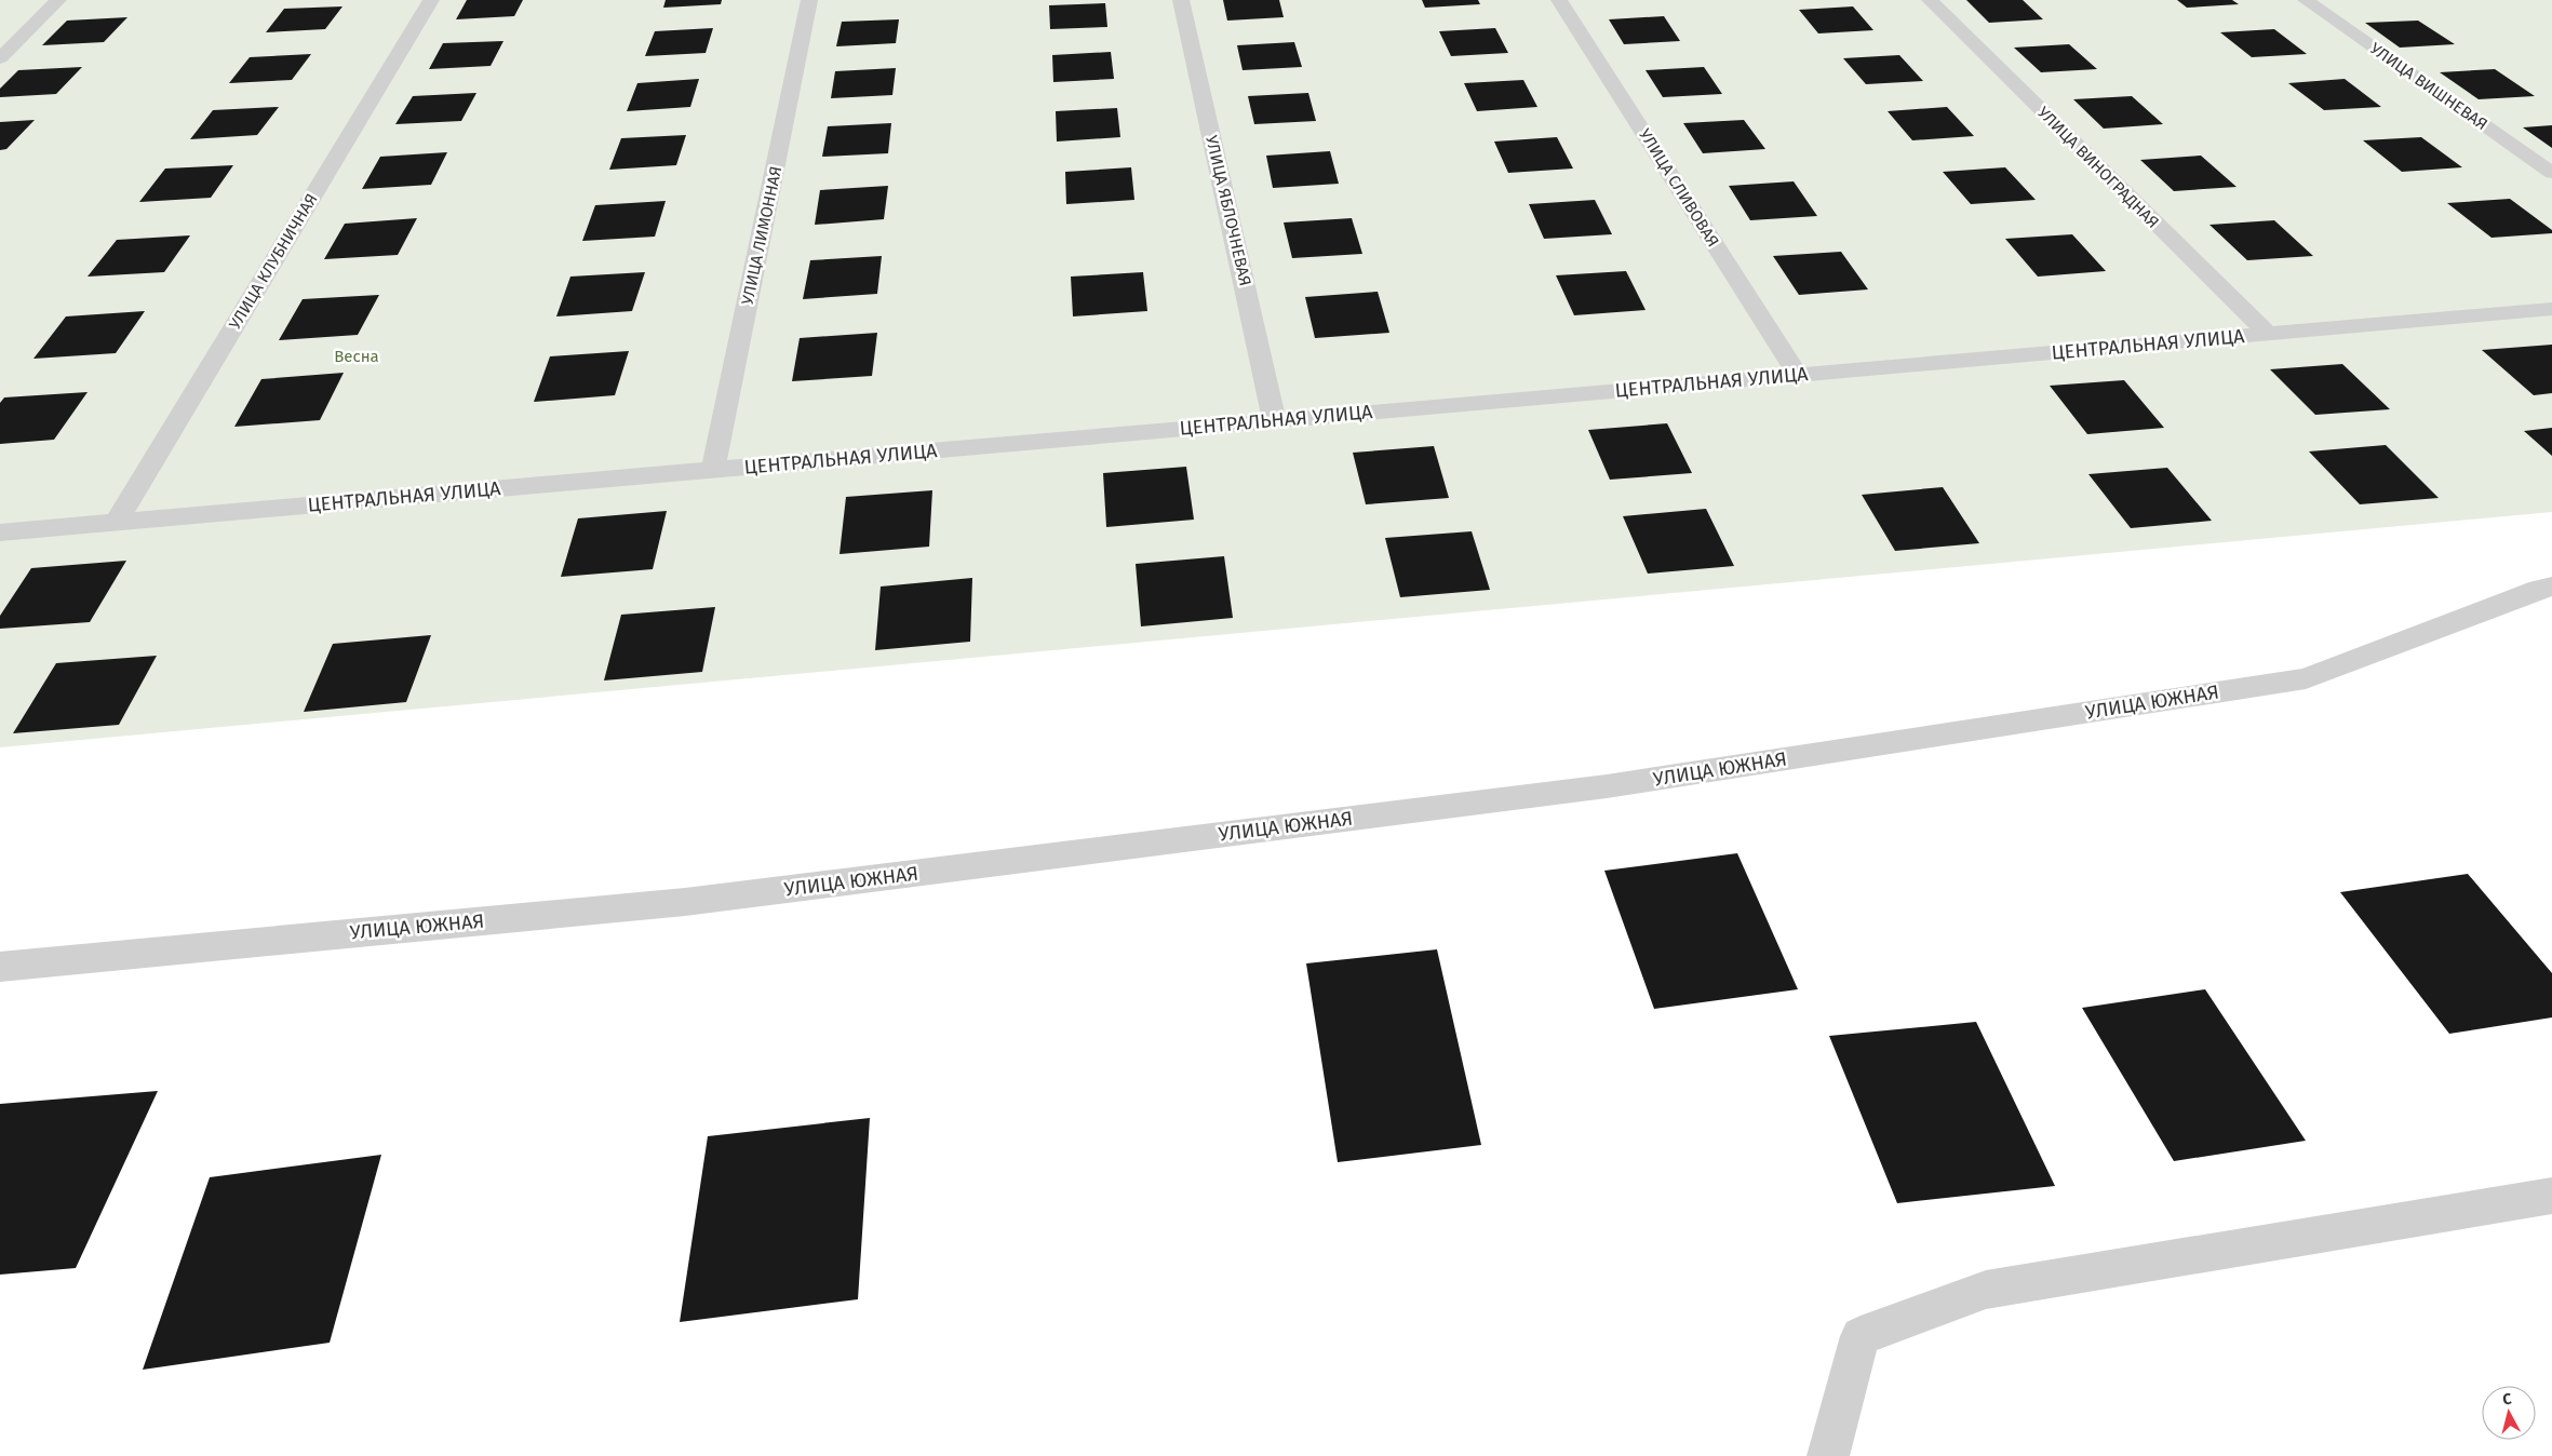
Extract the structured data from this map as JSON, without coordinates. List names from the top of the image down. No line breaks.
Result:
{"streets":{"street":["УЛИЦА ВИШНЕВАЯ","УЛИЦА ВИНОГРАДНАЯ","УЛИЦА СЛИВОВАЯ","УЛИЦА ЯБЛОЧНЕВАЯ","УЛИЦА ЛИМОННАЯ","УЛИЦА КЛУБНИЧНАЯ","ЦЕНТРАЛЬНАЯ УЛИЦА","УЛИЦА ЮЖНАЯ"]},"crossings":[["УЛИЦА ВИНОГРАДНАЯ","ЦЕНТРАЛЬНАЯ УЛИЦА"],["УЛИЦА СЛИВОВАЯ","ЦЕНТРАЛЬНАЯ УЛИЦА"],["УЛИЦА ЯБЛОЧНЕВАЯ","ЦЕНТРАЛЬНАЯ УЛИЦА"],["УЛИЦА ЛИМОННАЯ","ЦЕНТРАЛЬНАЯ УЛИЦА"],["УЛИЦА КЛУБНИЧНАЯ","ЦЕНТРАЛЬНАЯ УЛИЦА"]],"parks":["Весна"],"north":"top"}
